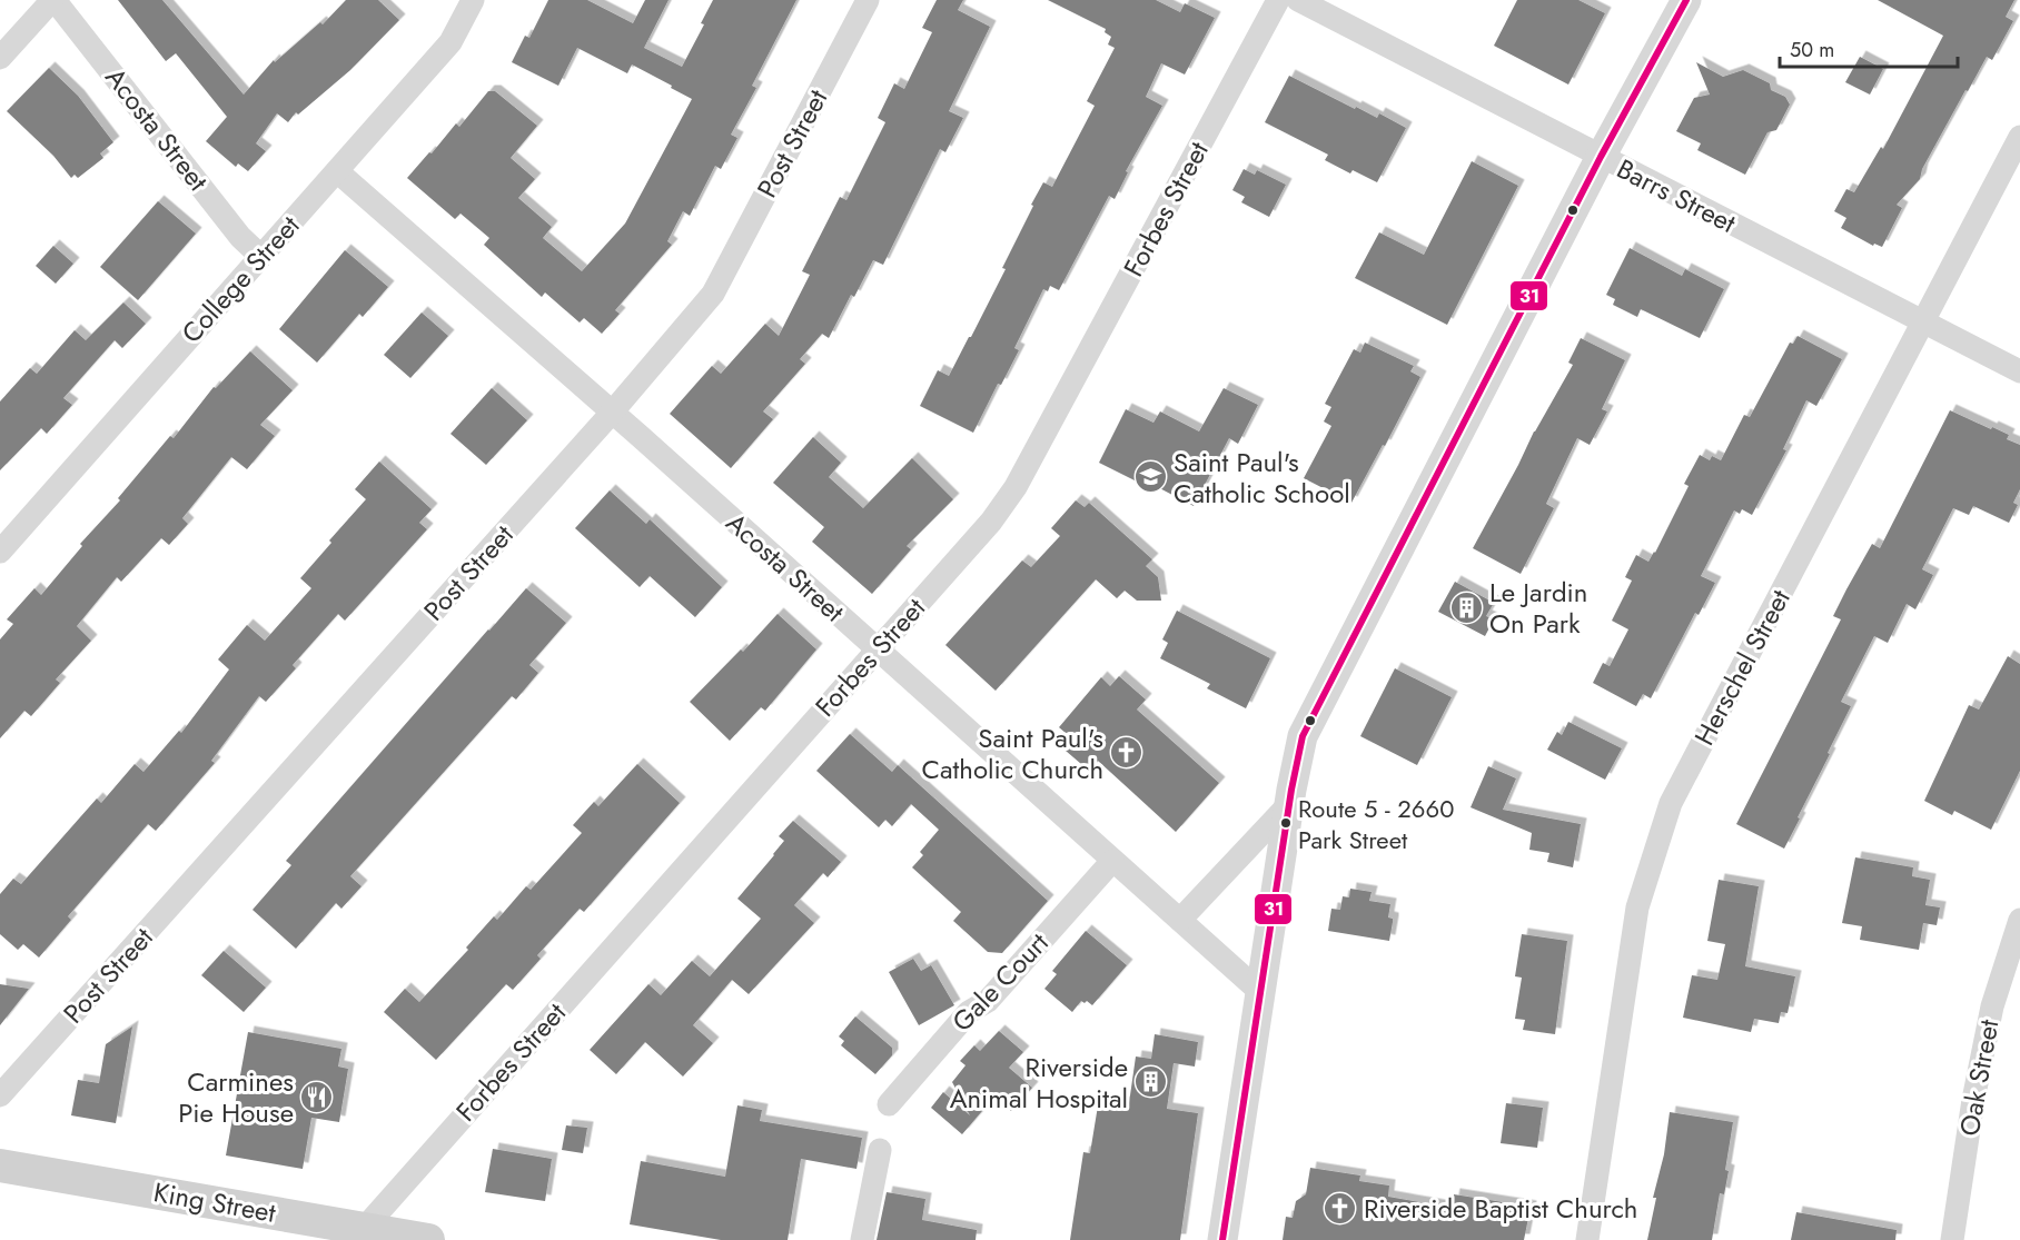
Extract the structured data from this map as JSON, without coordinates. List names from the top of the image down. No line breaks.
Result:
{"streets":{"main road":["King Street"],"street":["Acosta Street","Post Street","Barrs Street","Forbes Street","College Street","Herschel Street","Gale Court","Oak Street"]},"crossings":[["Acosta Street","Post Street"],["Acosta Street","Forbes Street"],["Acosta Street","College Street"],["Acosta Street","Gale Court"],["Barrs Street","Herschel Street"],["Forbes Street","King Street"]],"places":{"school or university":["Saint Paul's Catholic School"],"building":["Le Jardin On Park","Riverside Animal Hospital"],"church":["Saint Paul's Catholic Church","Riverside Baptist Church"],"other":["Route 5 - 2660 Park Street"],"restaurant":["Carmines Pie House"]},"lines":["transit line 31"],"scale_bar":"50 m"}
